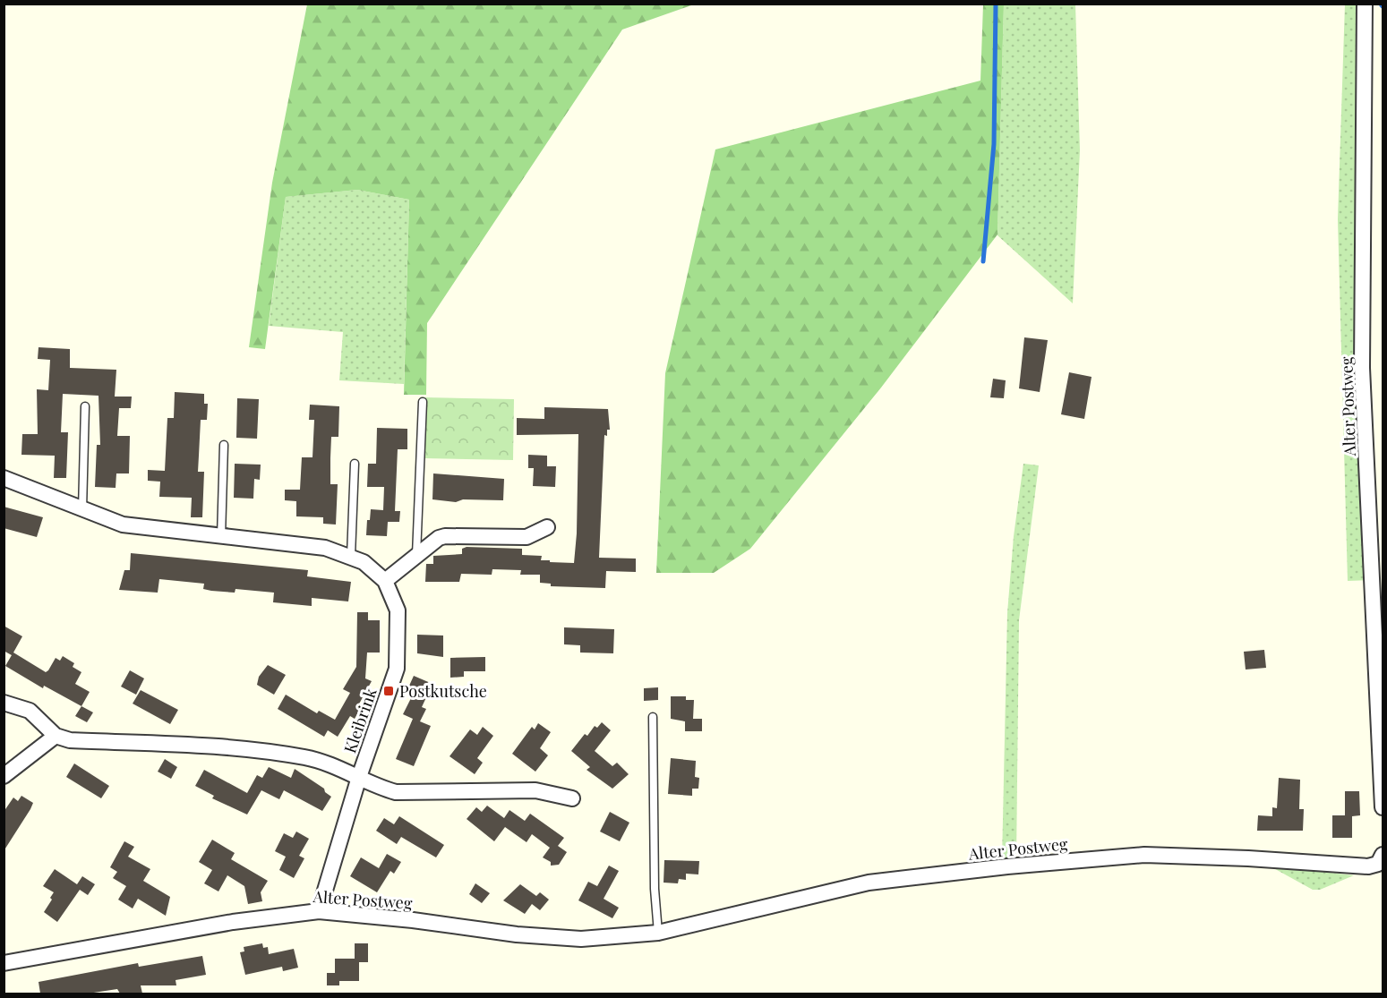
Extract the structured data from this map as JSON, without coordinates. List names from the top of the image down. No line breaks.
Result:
{"streets":{"street":["Alter Postweg","Kleibrink"]},"crossings":[["Alter Postweg","Kleibrink"]],"places":{"transit":["Postkutsche"]}}
